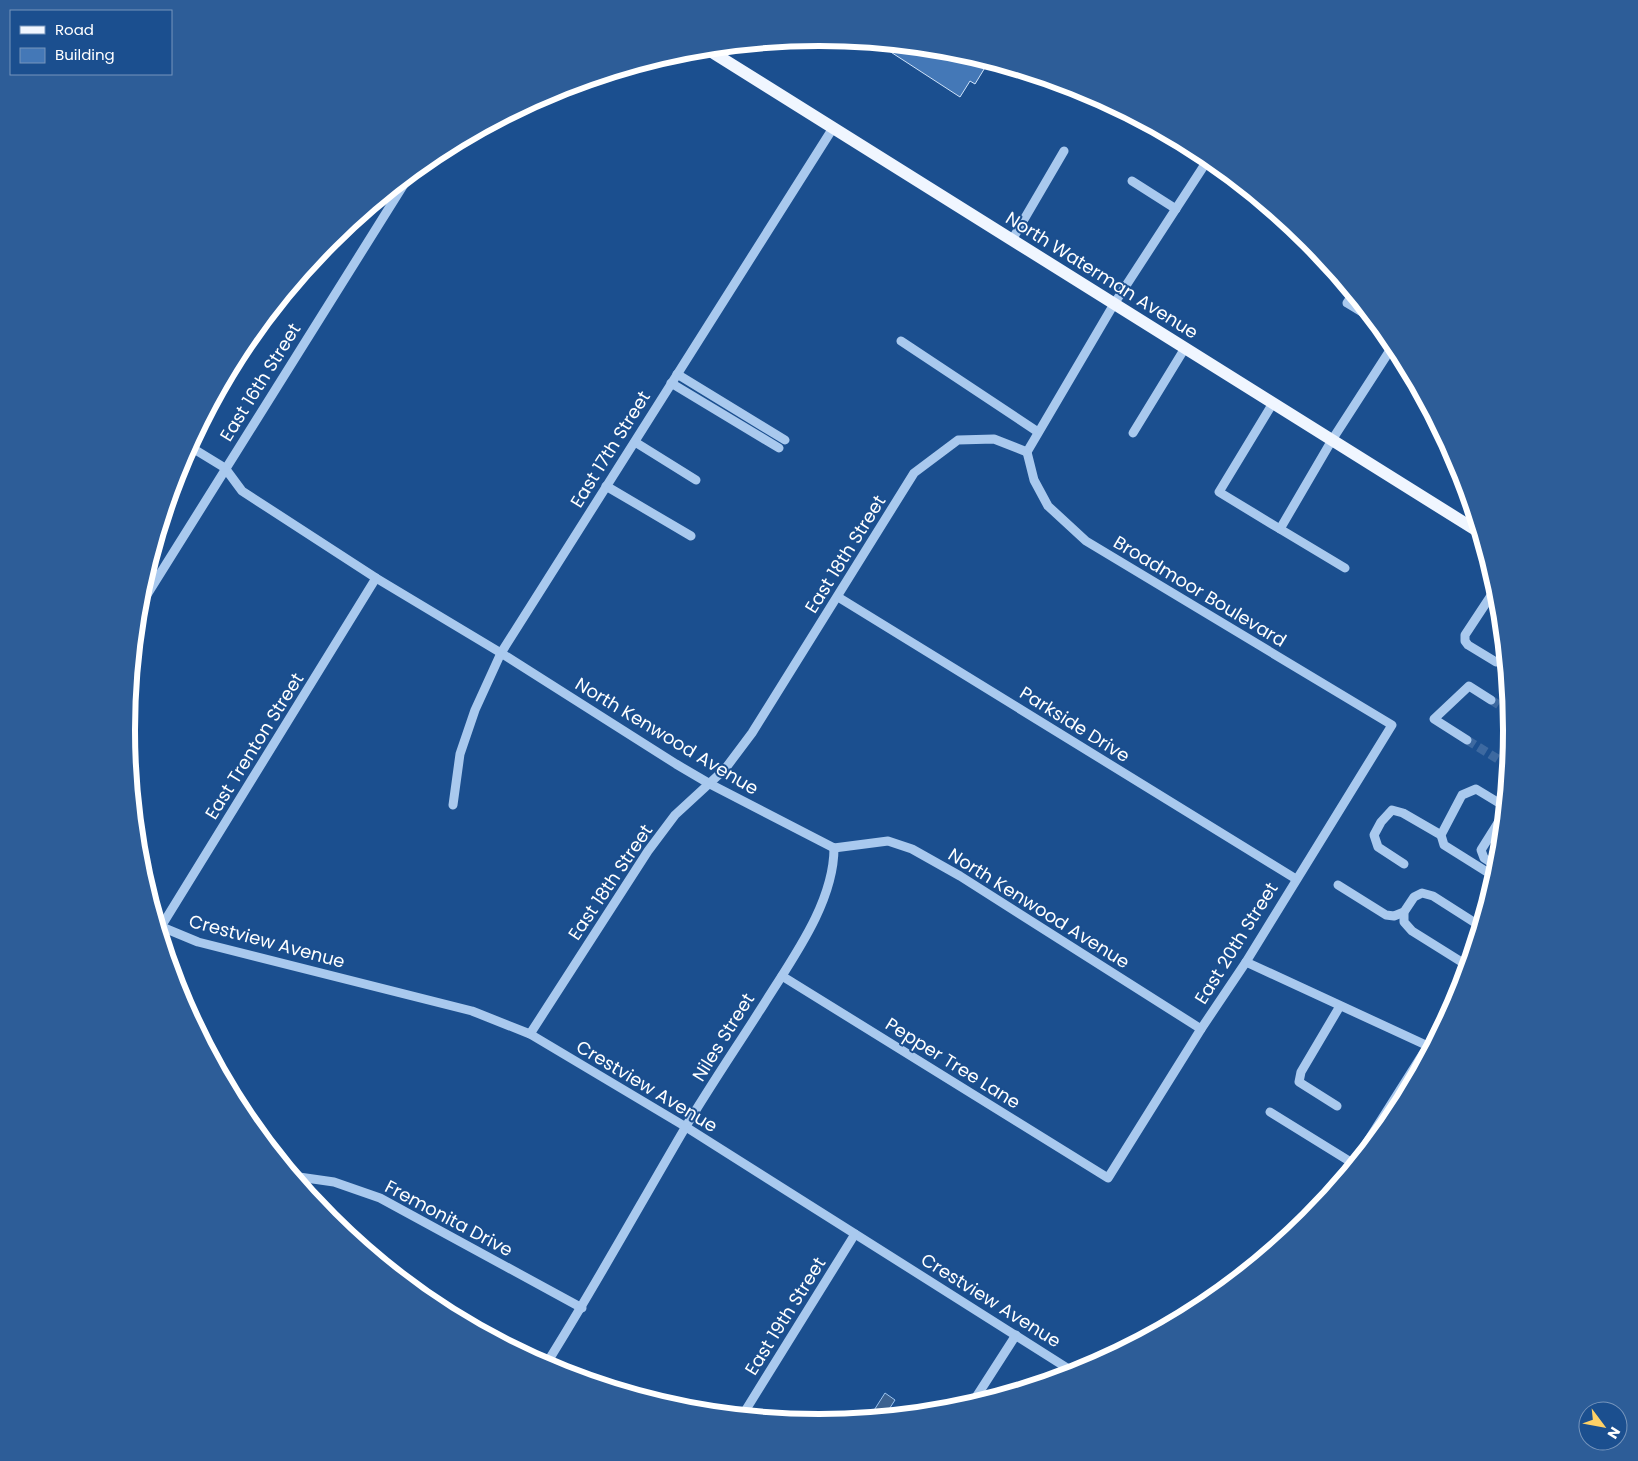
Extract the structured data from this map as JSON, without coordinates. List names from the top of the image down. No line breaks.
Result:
{"streets":{"main road":["North Waterman Avenue"],"street":["East 16th Street","East 17th Street","East 18th Street","Broadmoor Boulevard","Parkside Drive","North Kenwood Avenue","East Trenton Street","Crestview Avenue","East 20th Street","Niles Street","Pepper Tree Lane","Fremonita Drive","East 19th Street"]},"crossings":[["North Waterman Avenue","East 17th Street"],["East 16th Street","North Kenwood Avenue"],["East 17th Street","North Kenwood Avenue"],["East 18th Street","Broadmoor Boulevard"],["East 18th Street","Parkside Drive"],["East 18th Street","North Kenwood Avenue"],["East 18th Street","Crestview Avenue"],["Broadmoor Boulevard","East 20th Street"],["Parkside Drive","East 20th Street"],["North Kenwood Avenue","East Trenton Street"],["North Kenwood Avenue","East 20th Street"],["North Kenwood Avenue","Niles Street"],["Crestview Avenue","Niles Street"],["Crestview Avenue","East 19th Street"],["East 20th Street","Pepper Tree Lane"],["Niles Street","Pepper Tree Lane"],["Niles Street","Fremonita Drive"]],"legend":["Road","Building"],"north":"bottom right"}
